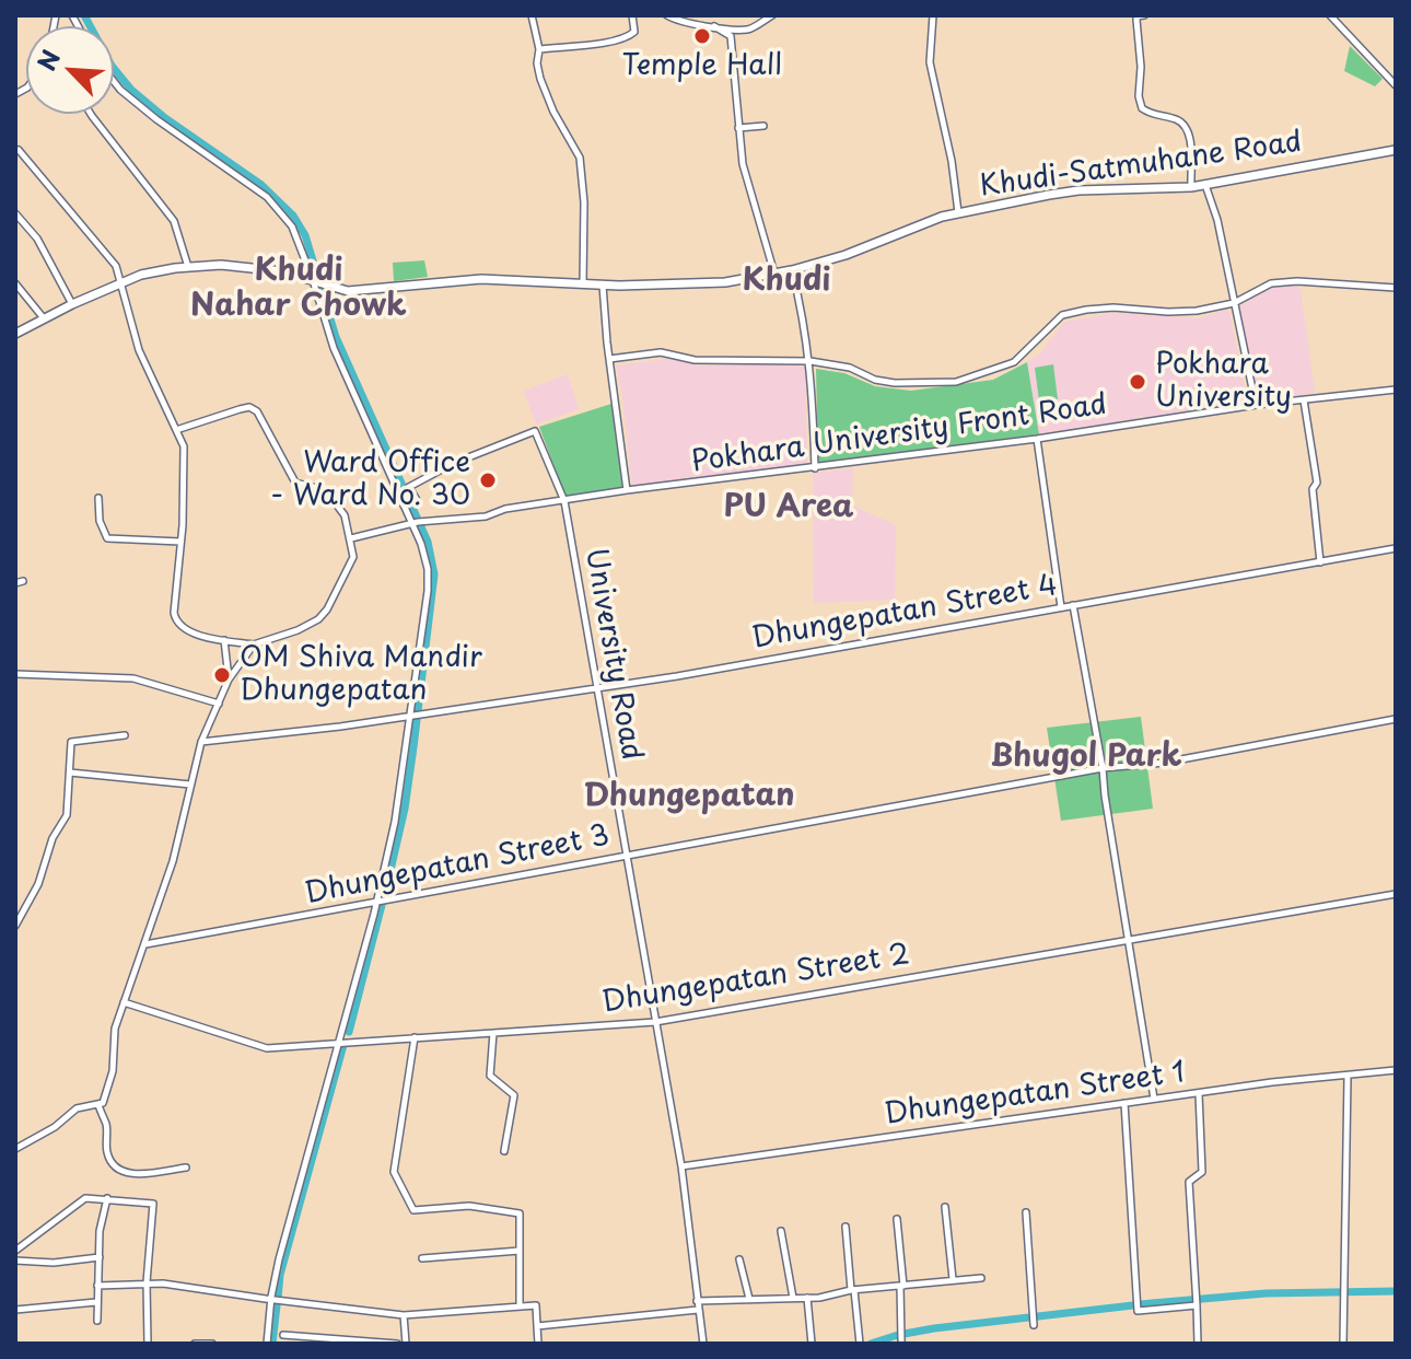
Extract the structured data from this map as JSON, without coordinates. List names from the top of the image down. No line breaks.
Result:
{"streets":{"main road":["Khudi-Satmuhane Road"],"street":["Pokhara University Front Road","Dhungepatan Street 4","University Road","Dhungepatan Street 3","Dhungepatan Street 2","Dhungepatan Street 1"]},"crossings":[["Pokhara University Front Road","University Road"],["Dhungepatan Street 4","University Road"],["University Road","Dhungepatan Street 3"],["University Road","Dhungepatan Street 2"],["University Road","Dhungepatan Street 1"]],"districts":["Khudi Nahar Chowk","Khudi","PU Area","Bhugol Park","Dhungepatan"],"places":["Temple Hall","Pokhara University","Ward Office - Ward No. 30","OM Shiva Mandir Dhungepatan"],"north":"top left"}
